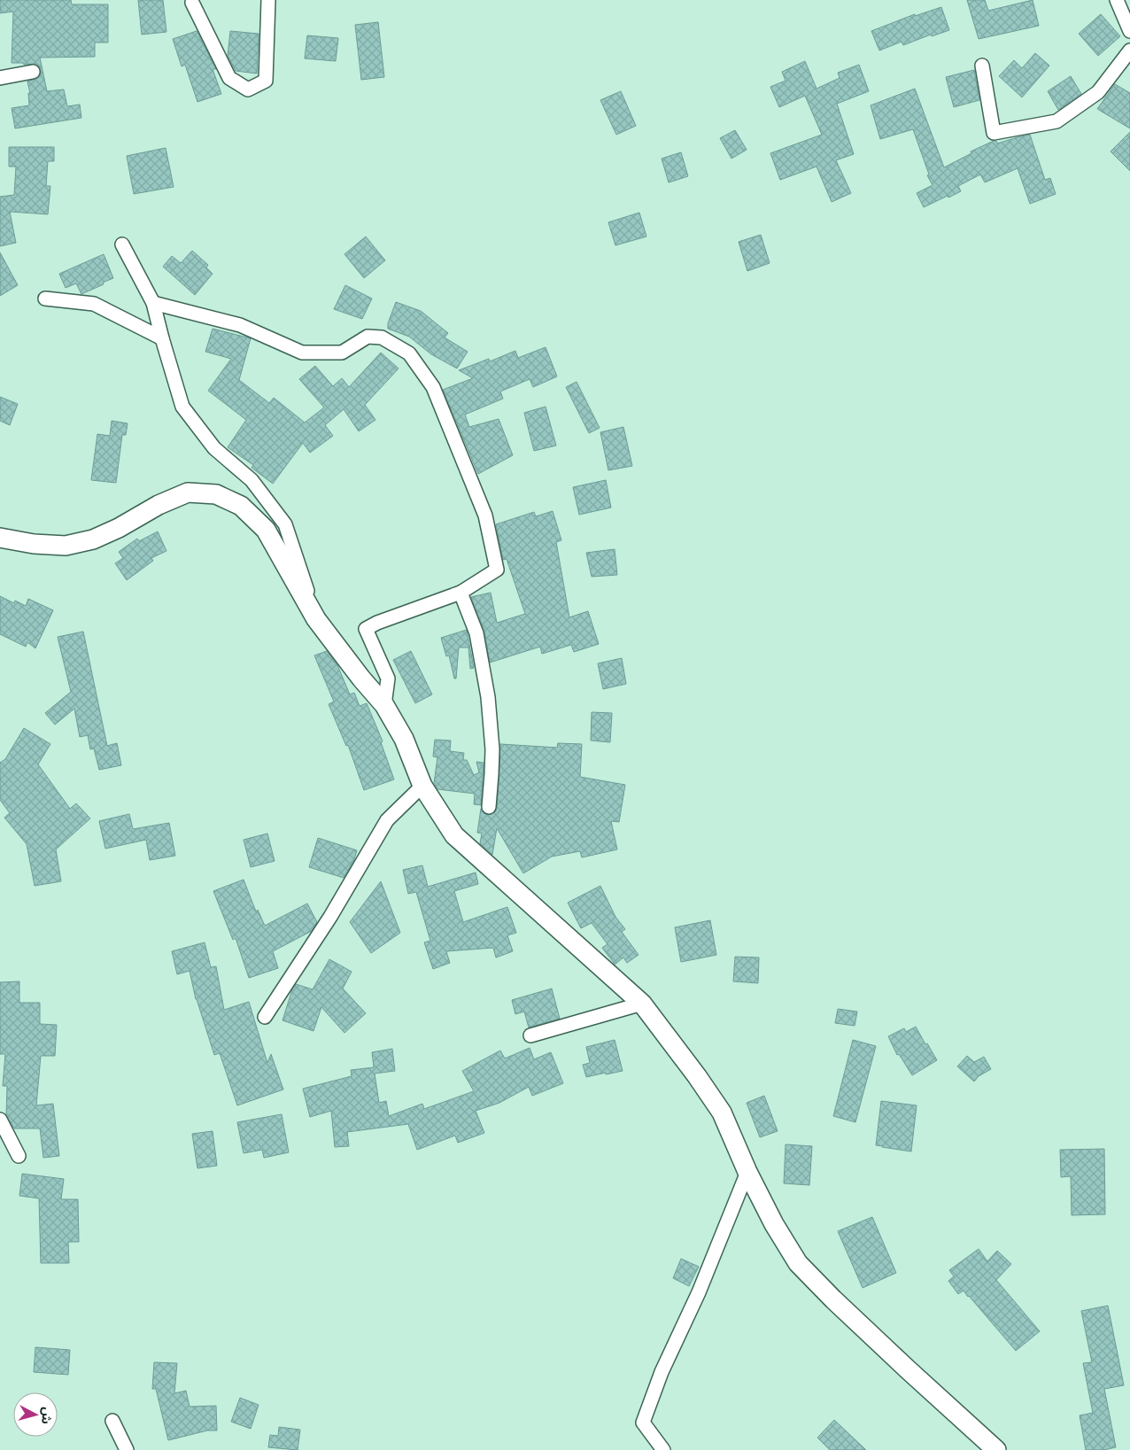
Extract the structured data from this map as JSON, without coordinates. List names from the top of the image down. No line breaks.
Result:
{"north":"right"}
